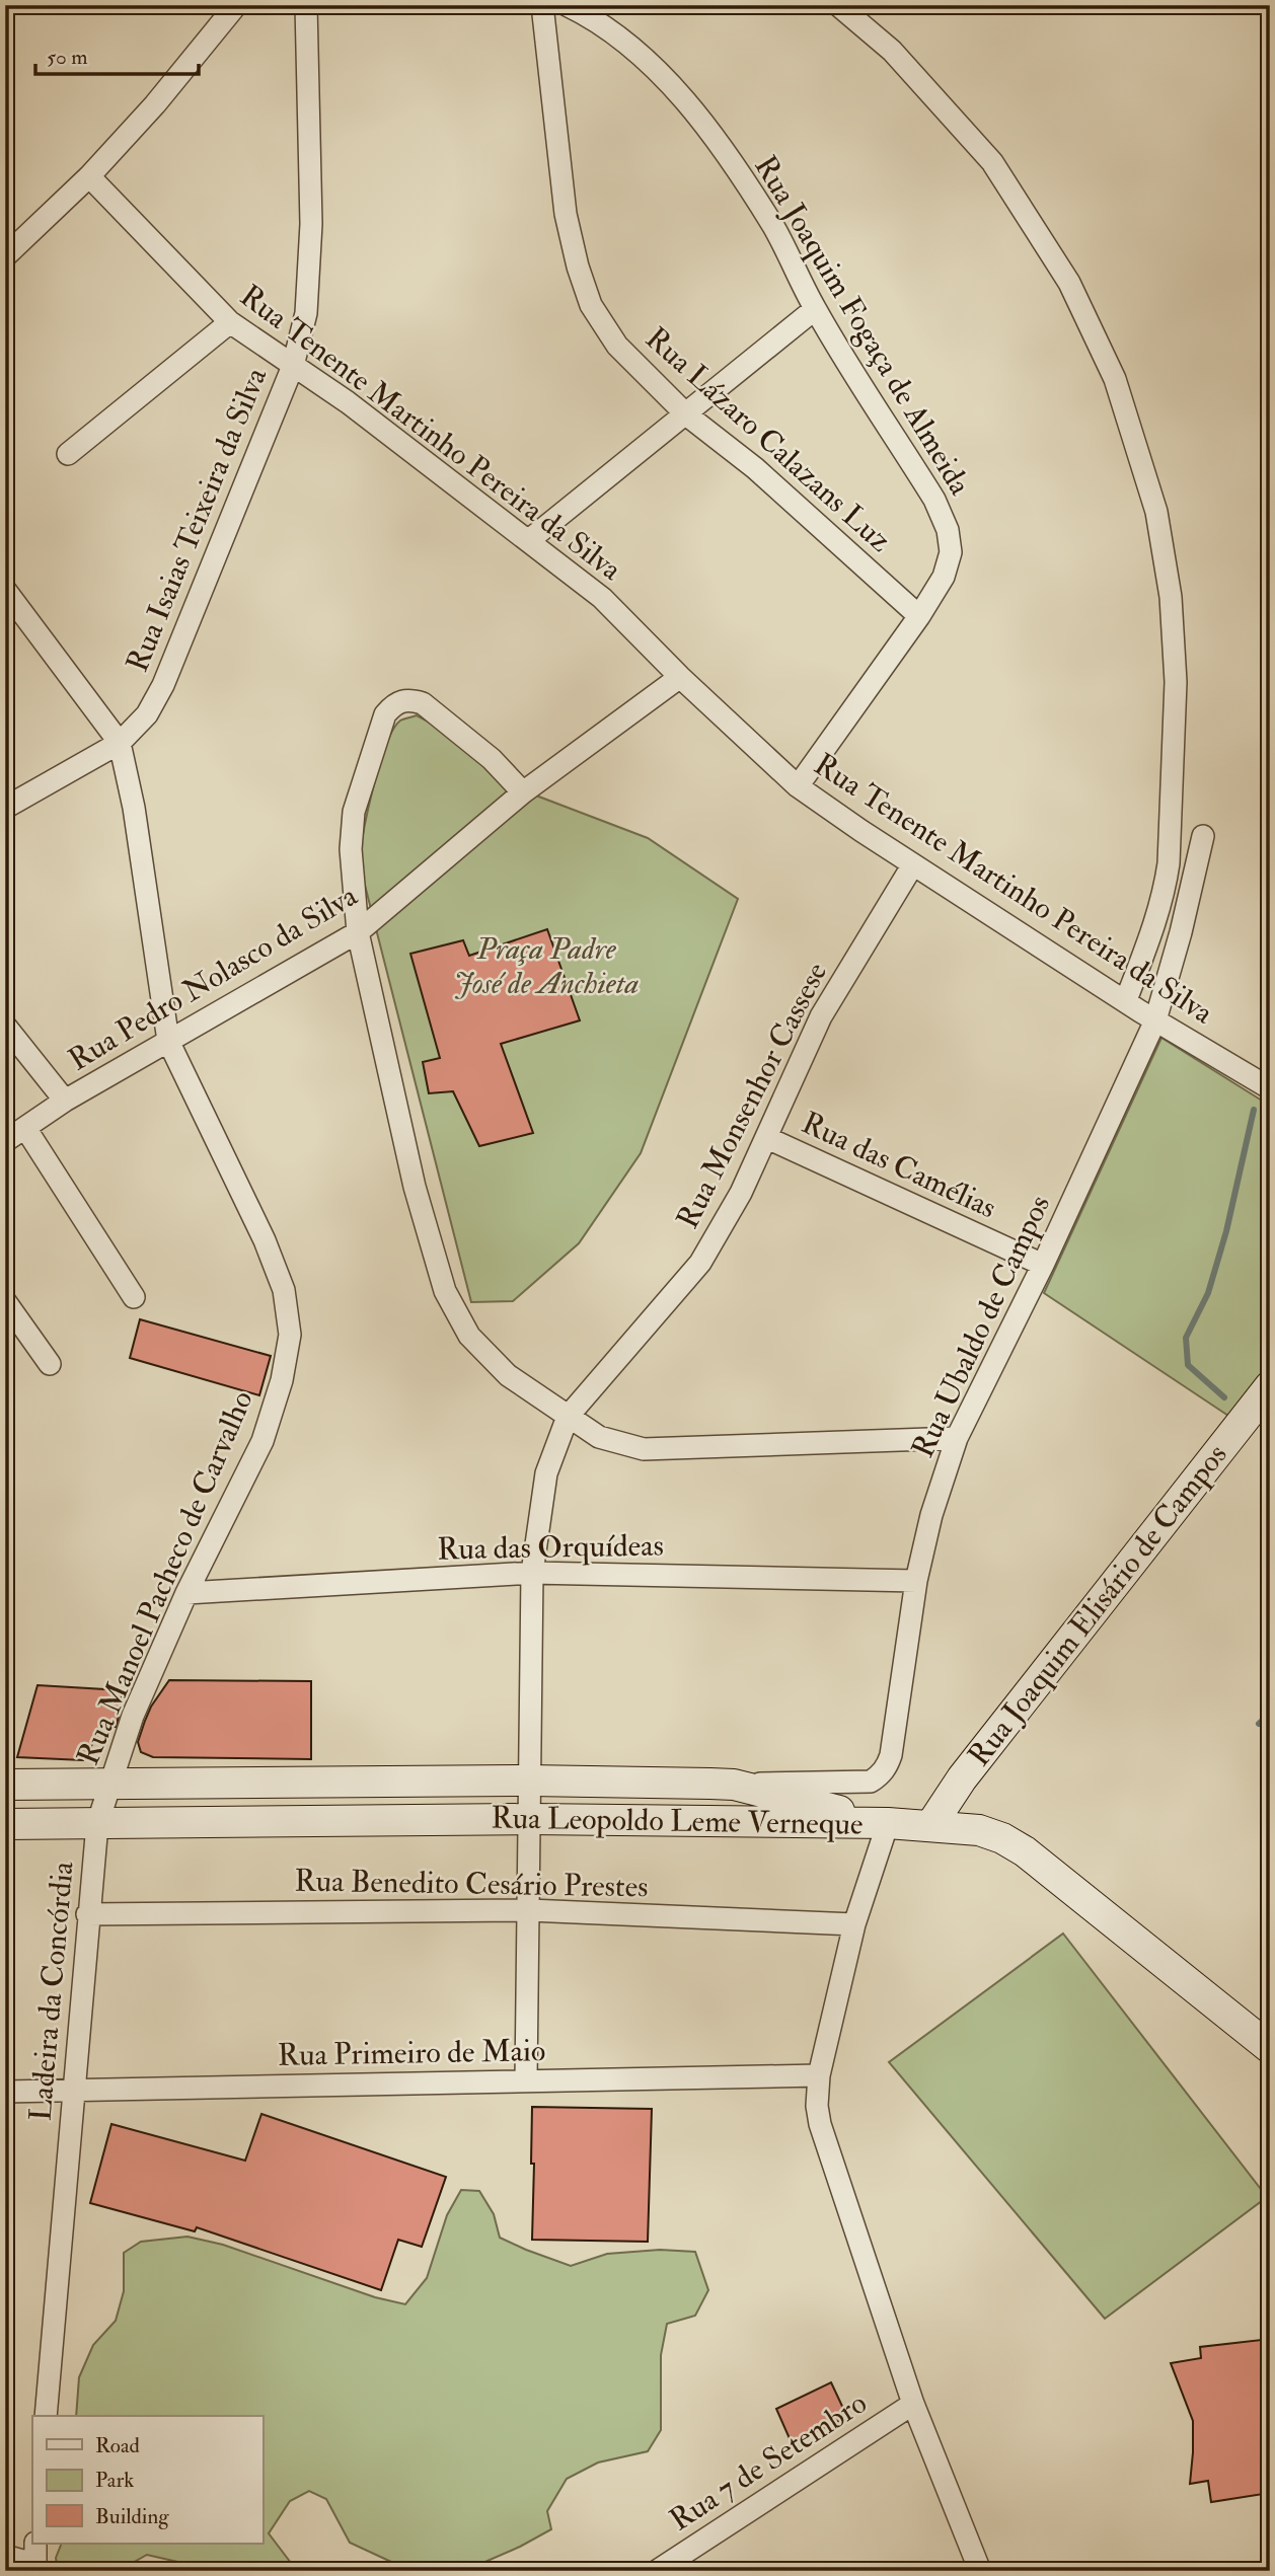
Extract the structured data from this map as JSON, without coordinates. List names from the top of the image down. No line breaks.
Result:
{"streets":{"main road":["Rua Joaquim Elisário de Campos","Rua Leopoldo Leme Verneque"],"street":["Rua Joaquim Fogaça de Almeida","Rua Tenente Martinho Pereira da Silva","Rua Lázaro Calazans Luz","Rua Isaias Teixeira da Silva","Rua Pedro Nolasco da Silva","Rua Monsenhor Cassese","Rua das Camélias","Rua Ubaldo de Campos","Rua das Orquídeas","Rua Manoel Pacheco de Carvalho","Rua Benedito Cesário Prestes","Ladeira da Concórdia","Rua Primeiro de Maio","Rua 7 de Setembro"]},"crossings":[["Rua Joaquim Fogaça de Almeida","Rua Tenente Martinho Pereira da Silva"],["Rua Joaquim Fogaça de Almeida","Rua Lázaro Calazans Luz"],["Rua Tenente Martinho Pereira da Silva","Rua Isaias Teixeira da Silva"],["Rua Tenente Martinho Pereira da Silva","Rua Pedro Nolasco da Silva"],["Rua Tenente Martinho Pereira da Silva","Rua Monsenhor Cassese"],["Rua Tenente Martinho Pereira da Silva","Rua Ubaldo de Campos"],["Rua Isaias Teixeira da Silva","Rua Manoel Pacheco de Carvalho"],["Rua Pedro Nolasco da Silva","Rua Manoel Pacheco de Carvalho"],["Rua Monsenhor Cassese","Rua das Camélias"],["Rua Monsenhor Cassese","Rua das Orquídeas"],["Rua Monsenhor Cassese","Rua Leopoldo Leme Verneque"],["Rua Monsenhor Cassese","Rua Benedito Cesário Prestes"],["Rua Monsenhor Cassese","Rua Primeiro de Maio"],["Rua das Camélias","Rua Ubaldo de Campos"],["Rua Ubaldo de Campos","Rua das Orquídeas"],["Rua Ubaldo de Campos","Rua Leopoldo Leme Verneque"],["Rua das Orquídeas","Rua Manoel Pacheco de Carvalho"],["Rua Manoel Pacheco de Carvalho","Rua Leopoldo Leme Verneque"],["Rua Manoel Pacheco de Carvalho","Ladeira da Concórdia"],["Rua Leopoldo Leme Verneque","Ladeira da Concórdia"],["Rua Benedito Cesário Prestes","Ladeira da Concórdia"],["Ladeira da Concórdia","Rua Primeiro de Maio"]],"parks":["Praça Padre José de Anchieta"],"legend":["Road","Park","Building"],"scale_bar":"50 m"}
